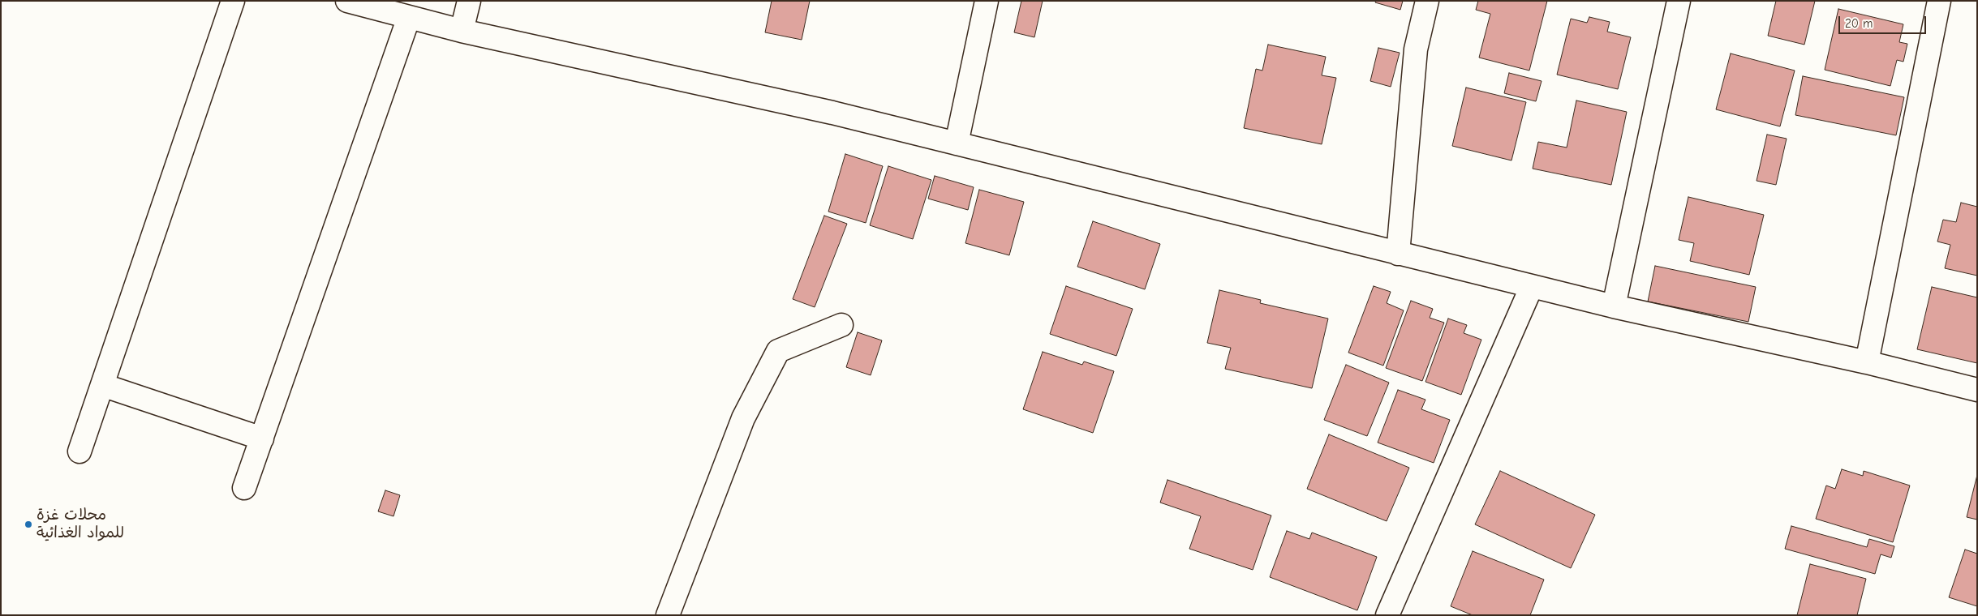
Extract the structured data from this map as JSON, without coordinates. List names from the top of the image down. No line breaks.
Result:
{"places":["محلات غزة للمواد الغذائية"],"scale_bar":"20 m"}
